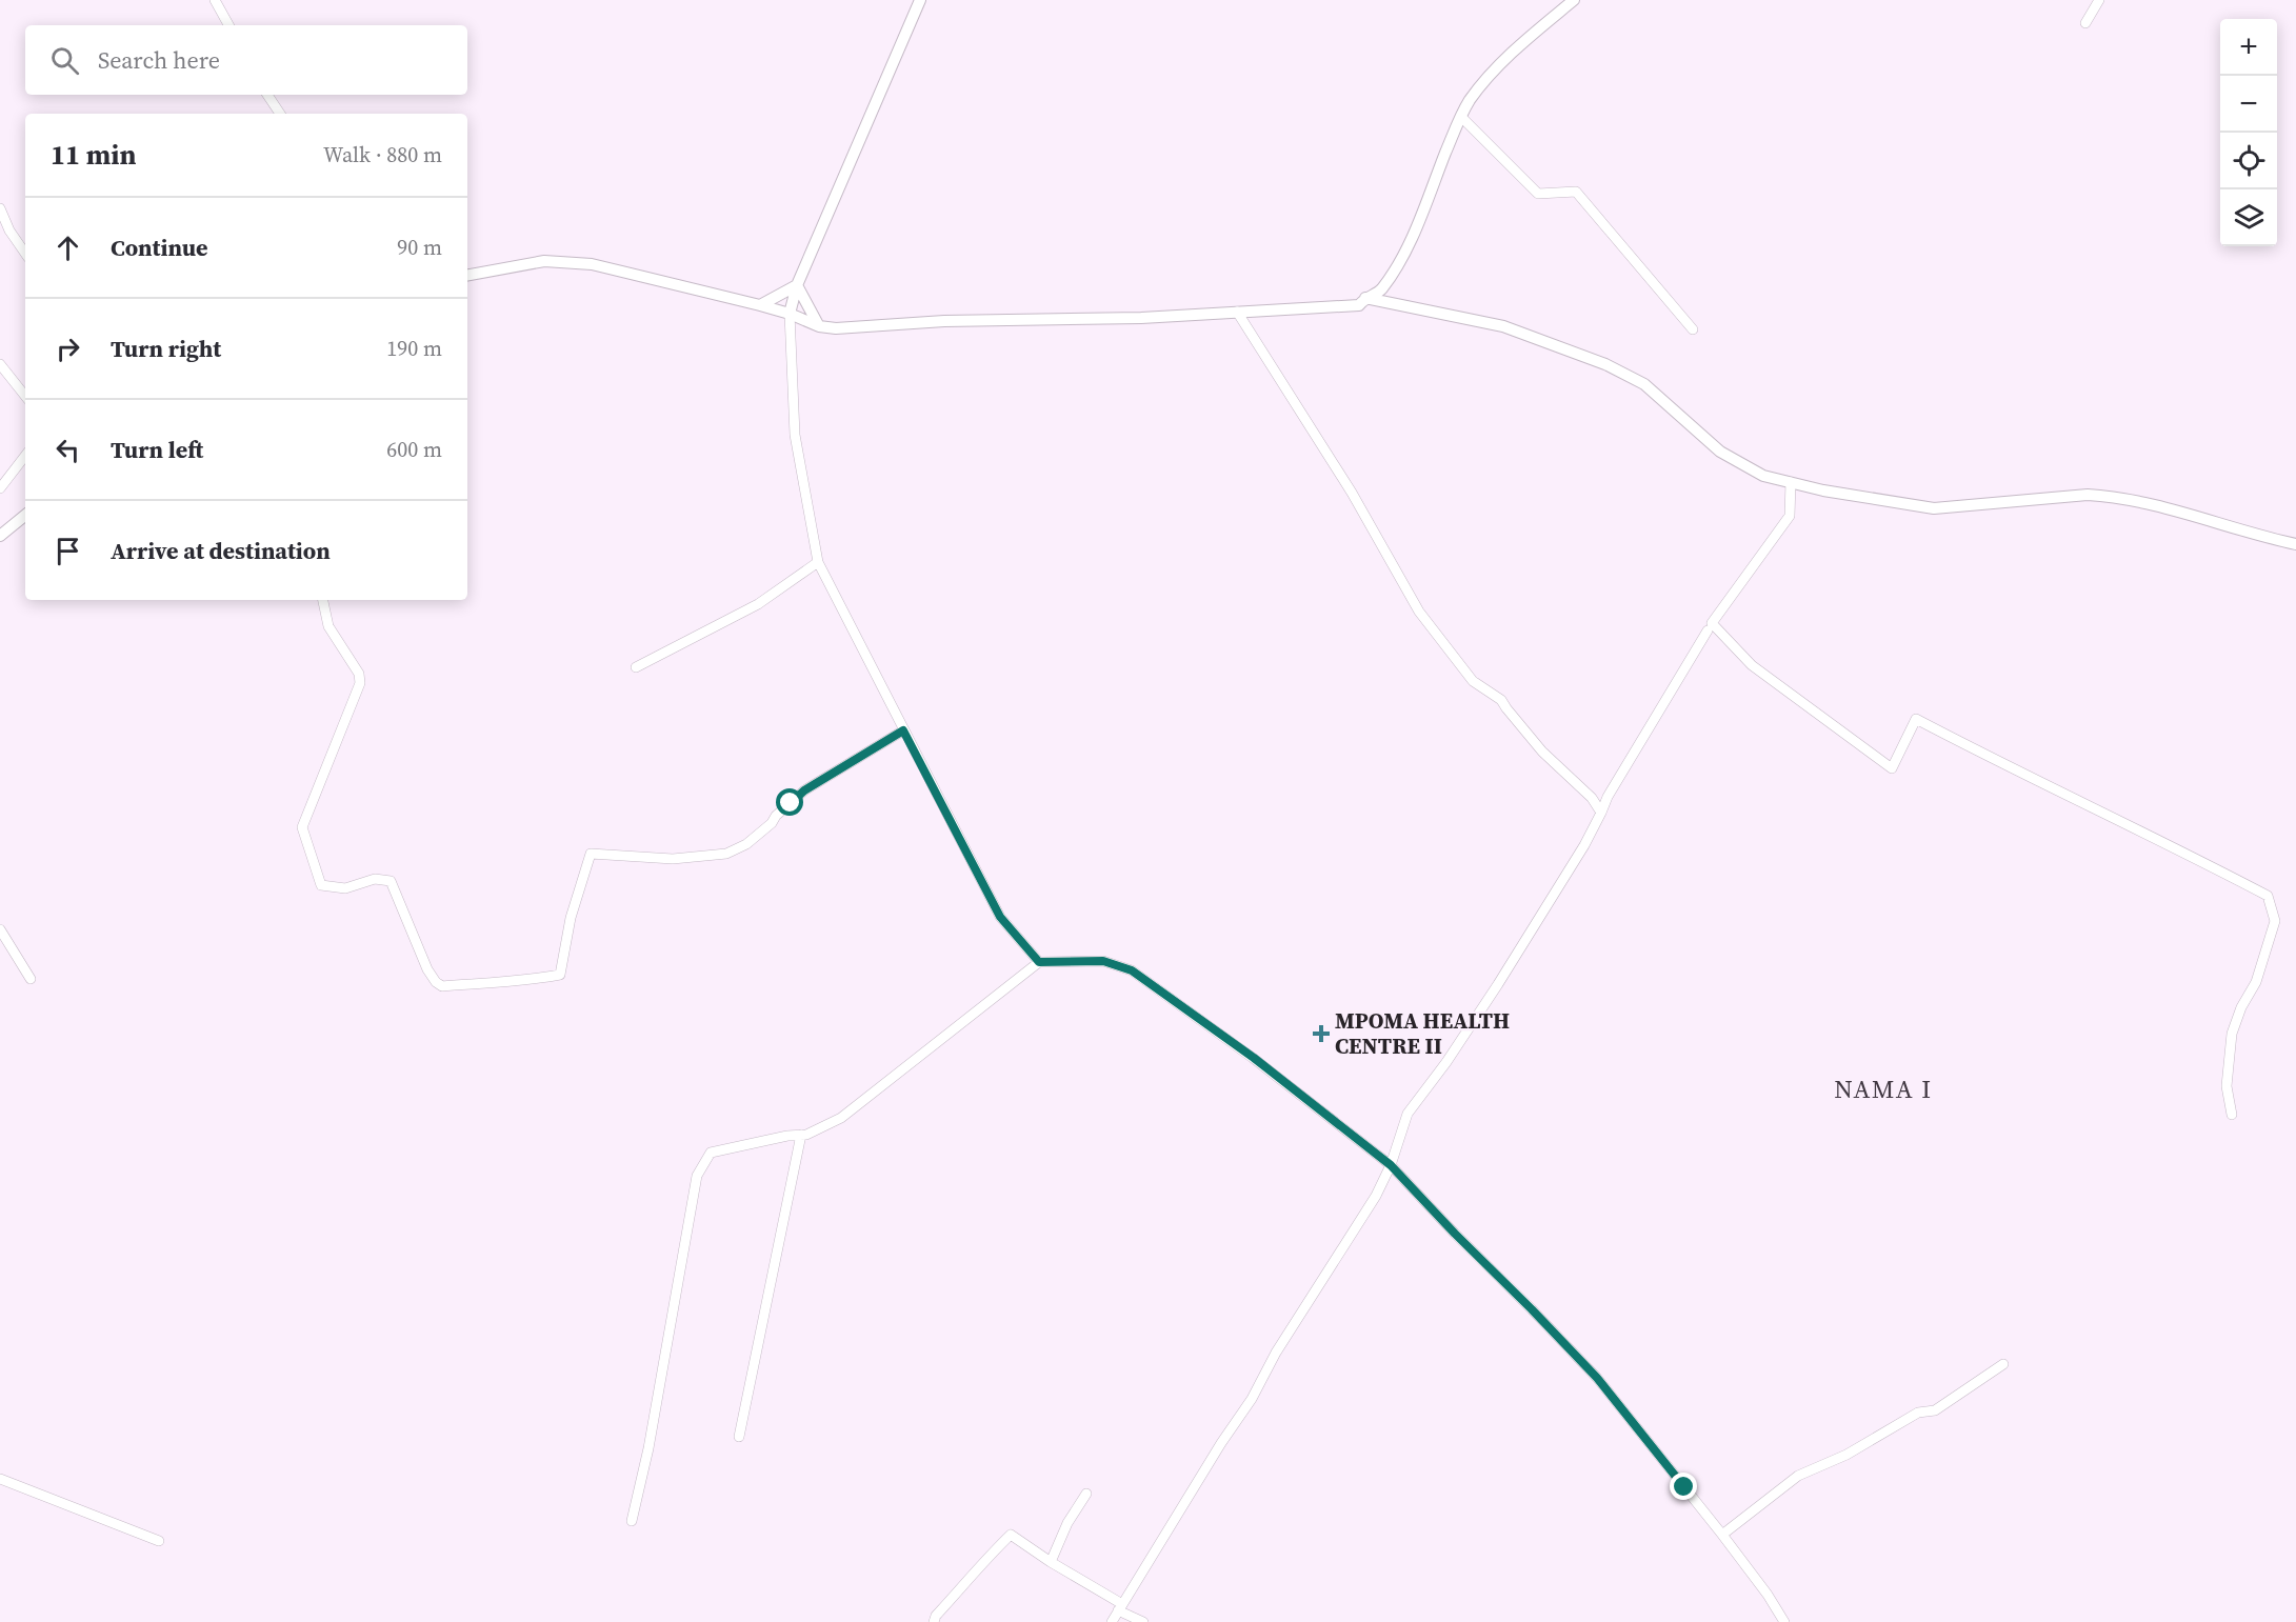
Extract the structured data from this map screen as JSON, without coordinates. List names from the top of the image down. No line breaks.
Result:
{"districts":["NAMA I"],"places":{"health":["MPOMA HEALTH CENTRE II"]},"page":{"map_buttons":["+","−"],"search":"Search here","heading":["11 min","Walk · 880 m"],"list":[["Continue","90 m"],["Turn right","190 m"],["Turn left","600 m"],"Arrive at destination"]}}
